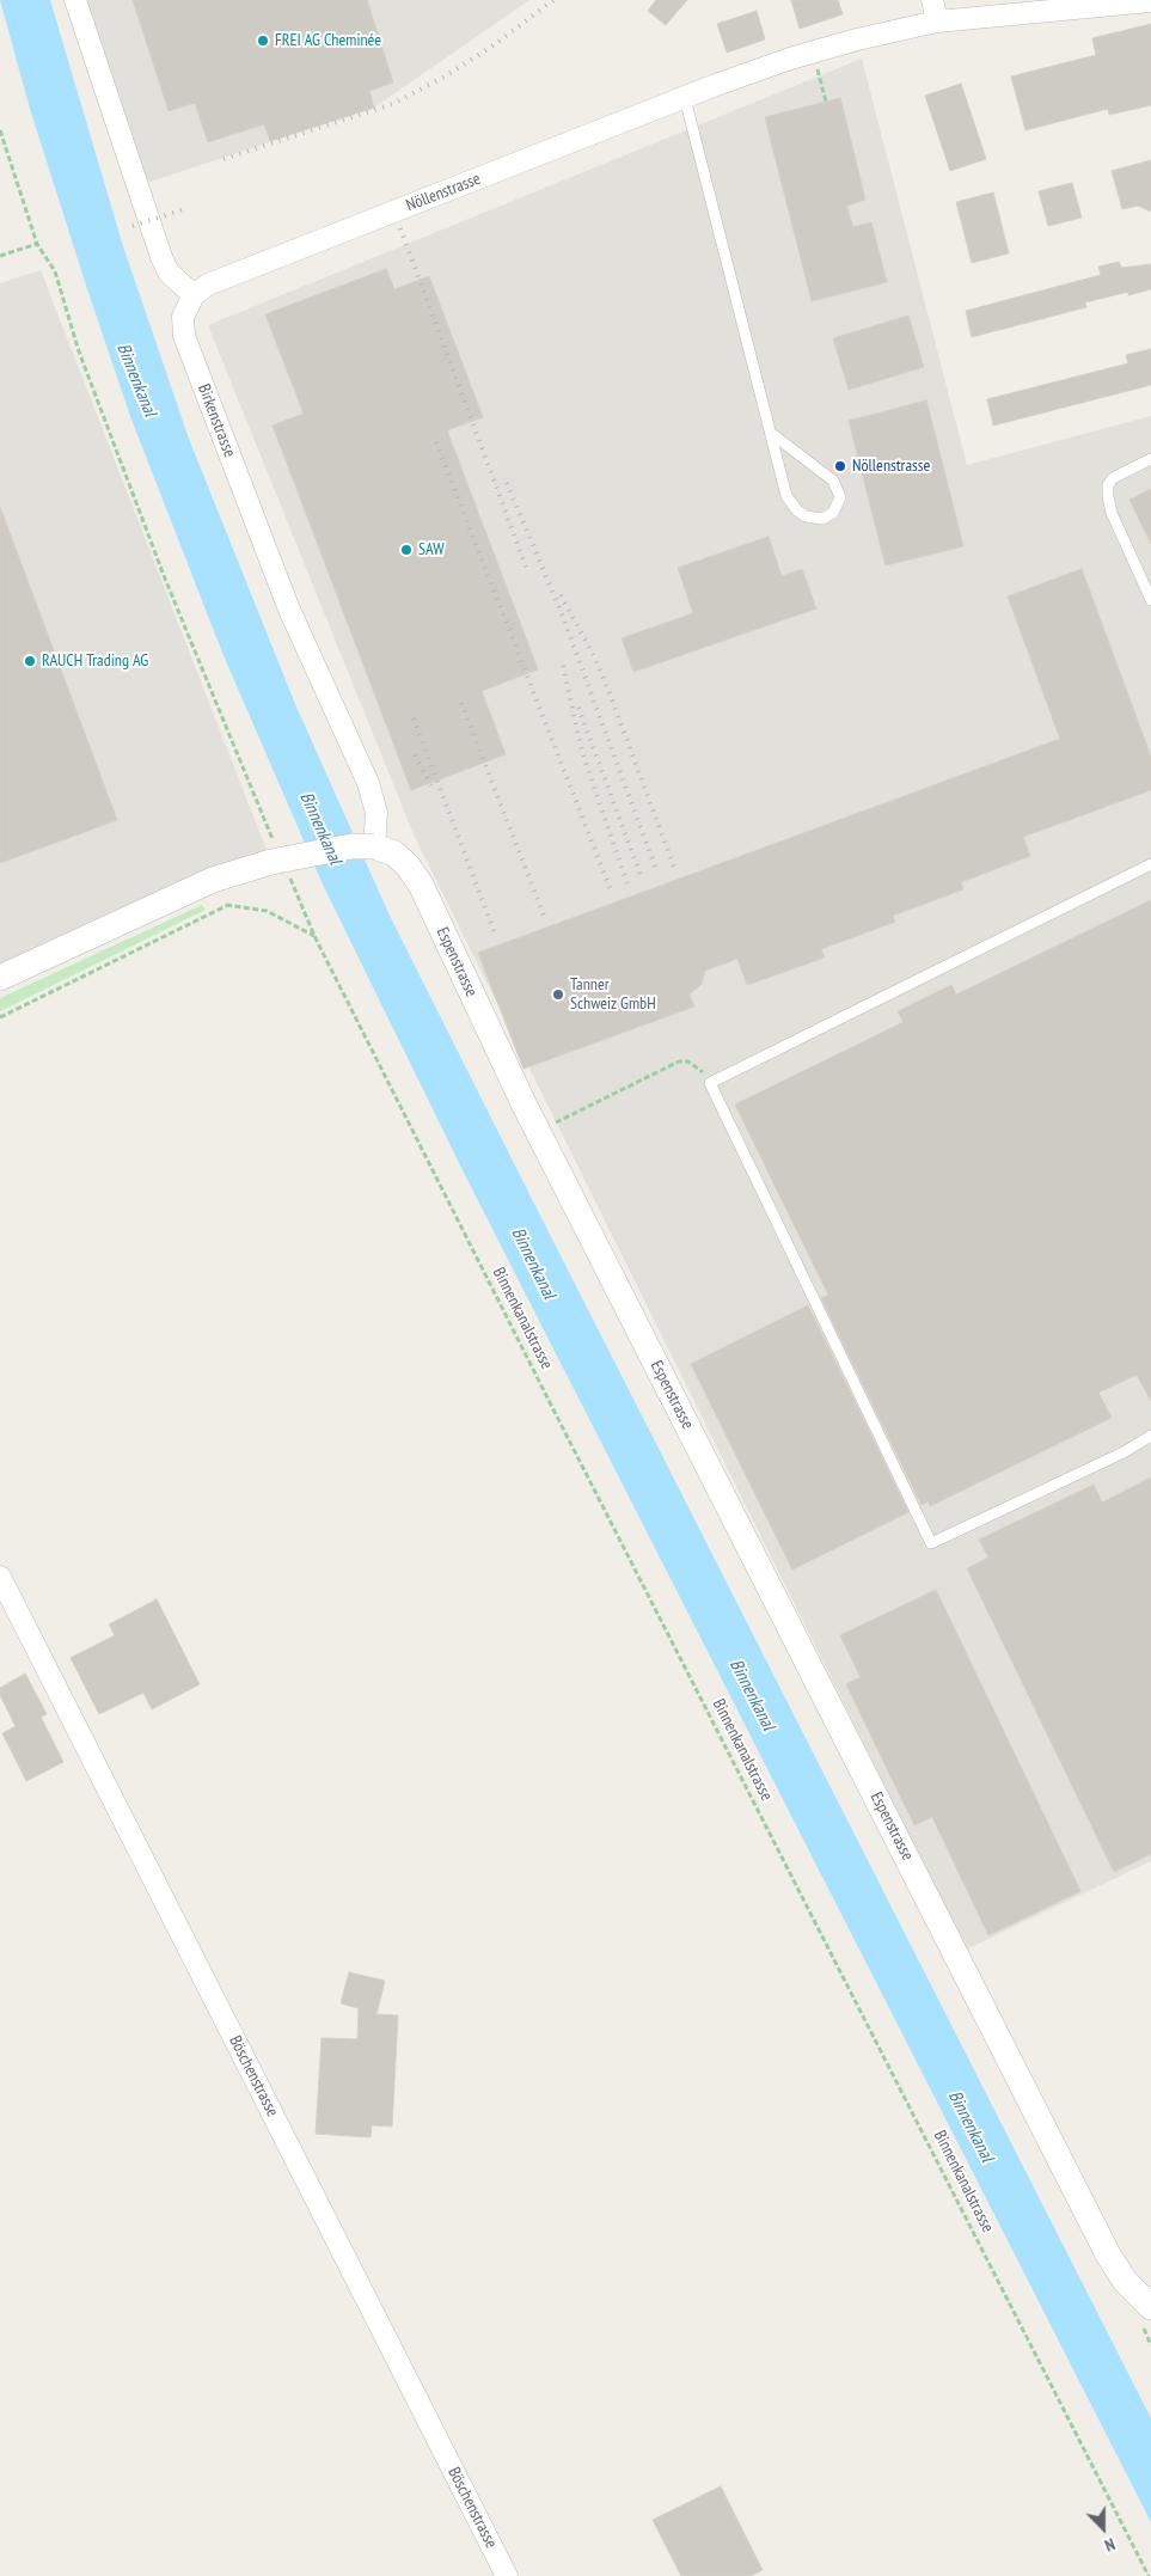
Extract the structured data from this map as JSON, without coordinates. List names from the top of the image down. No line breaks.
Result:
{"streets":{"street":["Nöllenstrasse","Birkenstrasse","Espenstrasse","Böschenstrasse"],"path":["Binnenkanalstrasse"]},"crossings":[["Nöllenstrasse","Birkenstrasse"],["Birkenstrasse","Espenstrasse"]],"water":["Binnenkanal"],"places":["FREI AG Cheminée","Nöllenstrasse","SAW","RAUCH Trading AG","Tanner Schweiz GmbH"],"north":"bottom"}
